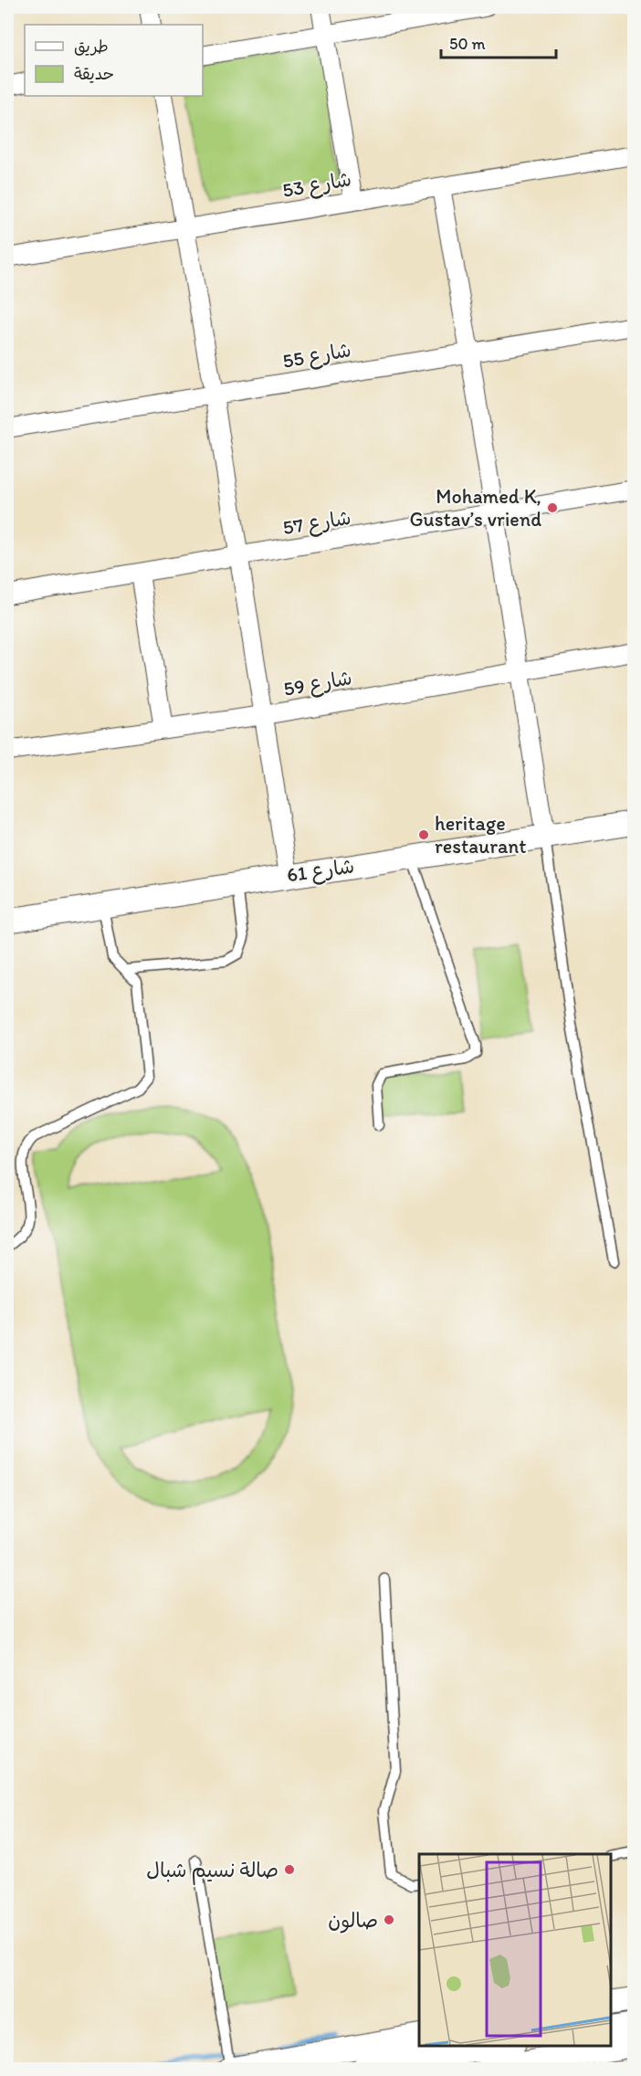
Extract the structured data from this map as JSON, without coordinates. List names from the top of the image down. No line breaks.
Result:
{"streets":{"street":["شارع 53","شارع 55","شارع 57","شارع 59","شارع 61"]},"places":["Mohamed K, Gustav’s vriend","heritage restaurant","صالة نسيم شبال","صالون"],"legend":["طريق","حديقة"],"scale_bar":"50 m"}
